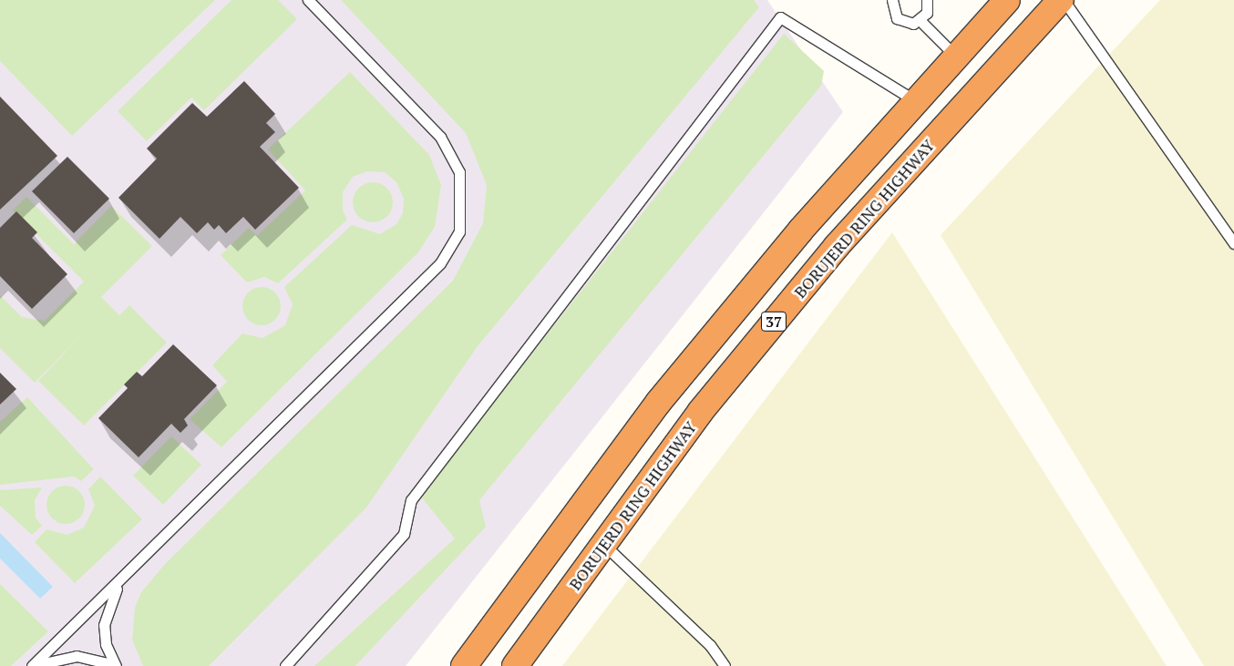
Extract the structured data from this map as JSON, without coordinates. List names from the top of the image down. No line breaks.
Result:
{"streets":{"highway":["BORUJERD RING HIGHWAY","37"]}}
